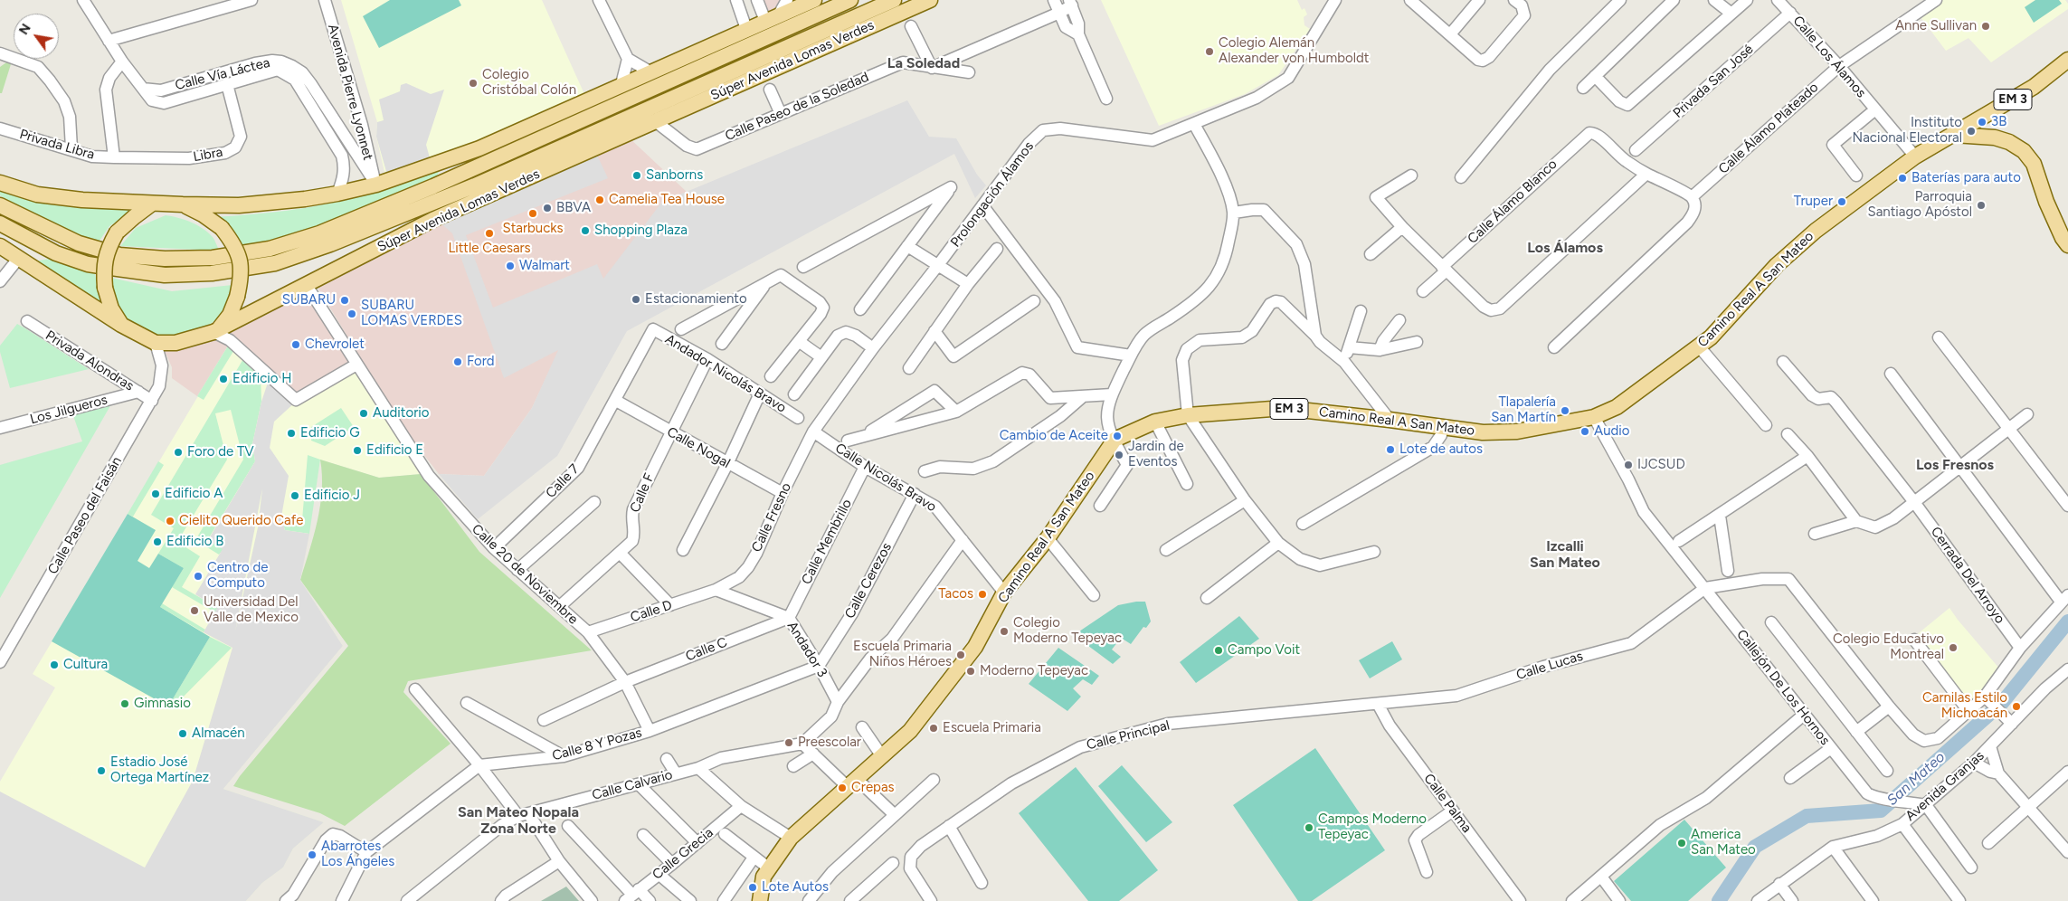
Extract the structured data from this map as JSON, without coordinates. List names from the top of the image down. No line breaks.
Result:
{"streets":{"main road":["Súper Avenida Lomas Verdes","EM 3","Camino Real A San Mateo"],"street":["Calle Los Álamos","Calle Vía Láctea","Privada San José","Avenida Pierre Lyonnet","Calle Paseo de la Soledad","Calle Álamo Plateado","Privada Libra","Libra","Prolongación Álamos","Calle Álamo Blanco","Privada Alondras","Andador Nicolás Bravo","Los Jilgueros","Calle Nogal","Calle Nicolás Bravo","Calle 7","Calle F","Calle Paseo del Faisán","Calle Fresno","Calle Membrillo","Calle 20 de Noviembre","Cerrada Del Arroyo","Calle Cerezos","Calle D","Calle C","Andador 3","Calle Lucas","Callejón De Los Hornos","Calle Principal","Calle 8 Y Pozas","Calle Calvario","Avenida Granjas","Calle Palma","Calle Grecia"]},"crossings":[["Calle Los Álamos","Privada San José"],["Calle Los Álamos","Calle Álamo Plateado"],["Calle Los Álamos","Camino Real A San Mateo"],["Súper Avenida Lomas Verdes","Calle Paseo de la Soledad"],["Súper Avenida Lomas Verdes","Calle Paseo del Faisán"],["Súper Avenida Lomas Verdes","Calle 20 de Noviembre"],["Calle Vía Láctea","Avenida Pierre Lyonnet"],["Calle Vía Láctea","Libra"],["Privada Libra","Libra"],["Prolongación Álamos","Calle Nicolás Bravo"],["Prolongación Álamos","Calle Fresno"],["Camino Real A San Mateo","Calle Nicolás Bravo"],["Camino Real A San Mateo","Callejón De Los Hornos"],["Privada Alondras","Los Jilgueros"],["Privada Alondras","Calle Paseo del Faisán"],["Andador Nicolás Bravo","Calle 7"],["Andador Nicolás Bravo","Calle F"],["Calle Nogal","Calle 7"],["Calle Nogal","Calle F"],["Calle Nogal","Calle Fresno"],["Calle Nicolás Bravo","Calle Fresno"],["Calle Nicolás Bravo","Calle Membrillo"],["Calle Nicolás Bravo","Calle Cerezos"],["Calle 7","Calle 20 de Noviembre"],["Calle F","Calle 20 de Noviembre"],["Calle Fresno","Calle D"],["Calle Fresno","Andador 3"],["Calle Membrillo","Calle C"],["Calle Membrillo","Andador 3"],["Calle 20 de Noviembre","Calle D"],["Calle 20 de Noviembre","Calle C"],["Calle 20 de Noviembre","Calle 8 Y Pozas"],["Calle Cerezos","Andador 3"],["Calle Cerezos","Calle 8 Y Pozas"],["Calle D","Andador 3"],["Calle C","Andador 3"],["Andador 3","Calle 8 Y Pozas"],["Calle Lucas","Callejón De Los Hornos"],["Calle Lucas","Calle Principal"],["Calle Lucas","Calle Palma"],["Callejón De Los Hornos","Avenida Granjas"],["Calle Principal","Calle Palma"]],"districts":["La Soledad","Los Álamos","Los Fresnos","Izcalli San Mateo","San Mateo Nopala Zona Norte"],"water":["San Mateo"],"places":["Anne Sullivan","Colegio Alemán Alexander von Humboldt","Colegio Cristóbal Colón","3B","Instituto Nacional Electoral","Sanborns","Baterías para auto","Camelia Tea House","Truper","Parroquia Santiago Apóstol","BBVA","Starbucks","Shopping Plaza","Little Caesars","Walmart","Estacionamiento","SUBARU","SUBARU LOMAS VERDES","Chevrolet","Ford","Edificio H","Tlapalería San Martín","Auditorio","Audio","Edificio G","Cambio de Aceite","Lote de autos","Edificio E","Foro de TV","Jardin de Eventos","IJCSUD","Edificio A","Edificio J","Cielito Querido Cafe","Edificio B","Centro de Computo","Tacos","Universidad Del Valle de Mexico","Colegio Moderno Tepeyac","Colegio Educativo Montreal","Campo Voit","Escuela Primaria Niños Héroes","Cultura","Moderno Tepeyac","Gimnasio","Carnilas Estilo Michoacán","Escuela Primaria","Almacén","Preescolar","Estadio José Ortega Martínez","Crepas","Campos Moderno Tepeyac","America San Mateo","Abarrotes Los Ángeles","Lote Autos"],"north":"top left"}
